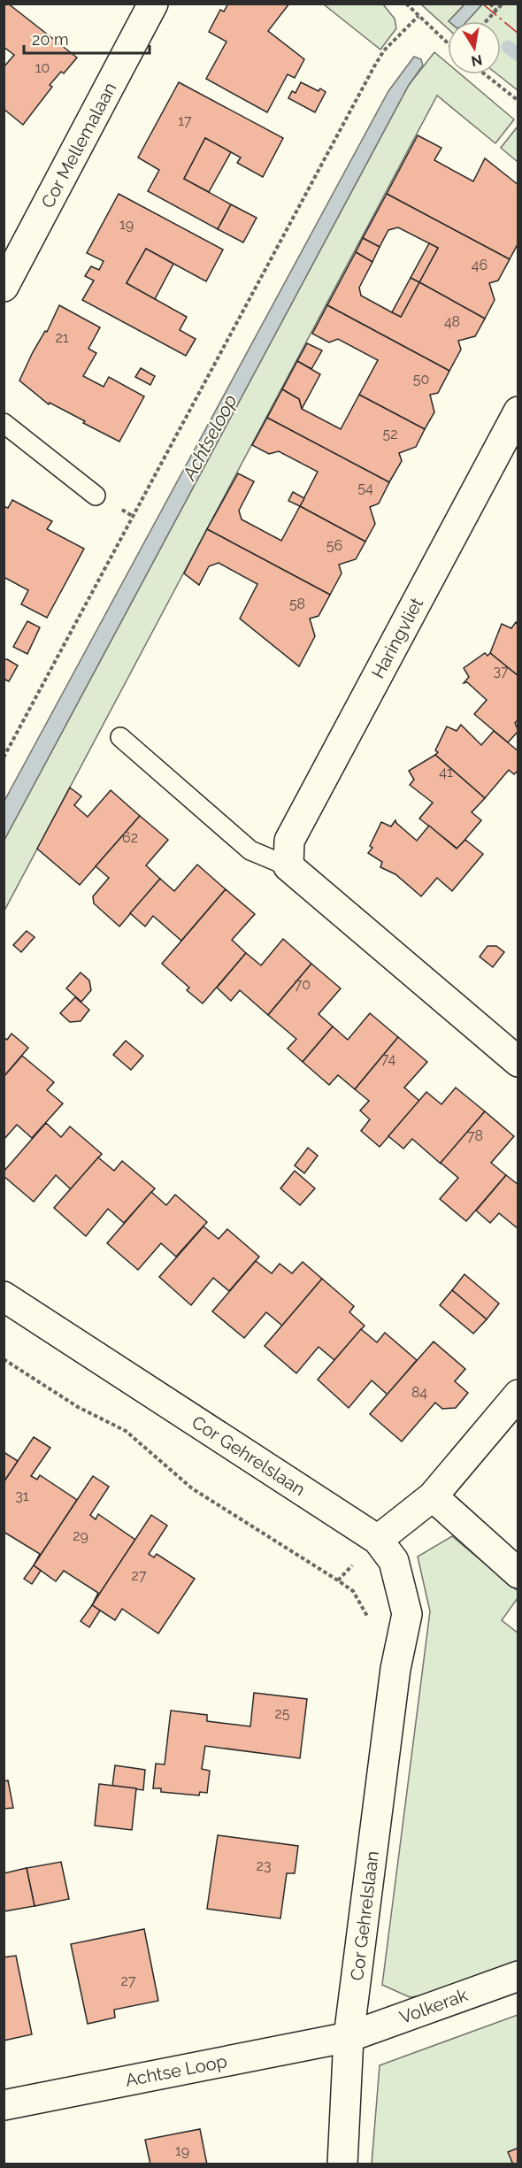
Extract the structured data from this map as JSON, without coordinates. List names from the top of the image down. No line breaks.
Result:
{"streets":{"street":["Cor Mellemalaan","Haringvliet","Cor Gehrelslaan","Volkerak","Achtse Loop"]},"crossings":[["Cor Gehrelslaan","Volkerak"],["Cor Gehrelslaan","Achtse Loop"],["Volkerak","Achtse Loop"]],"water":["Achtseloop"],"house_numbers":["10","17","19","46","48","21","50","52","54","56","58","37","41","62","70","74","78","84","31","29","27","25","23","27","19"],"scale_bar":"20 m","north":"bottom"}
